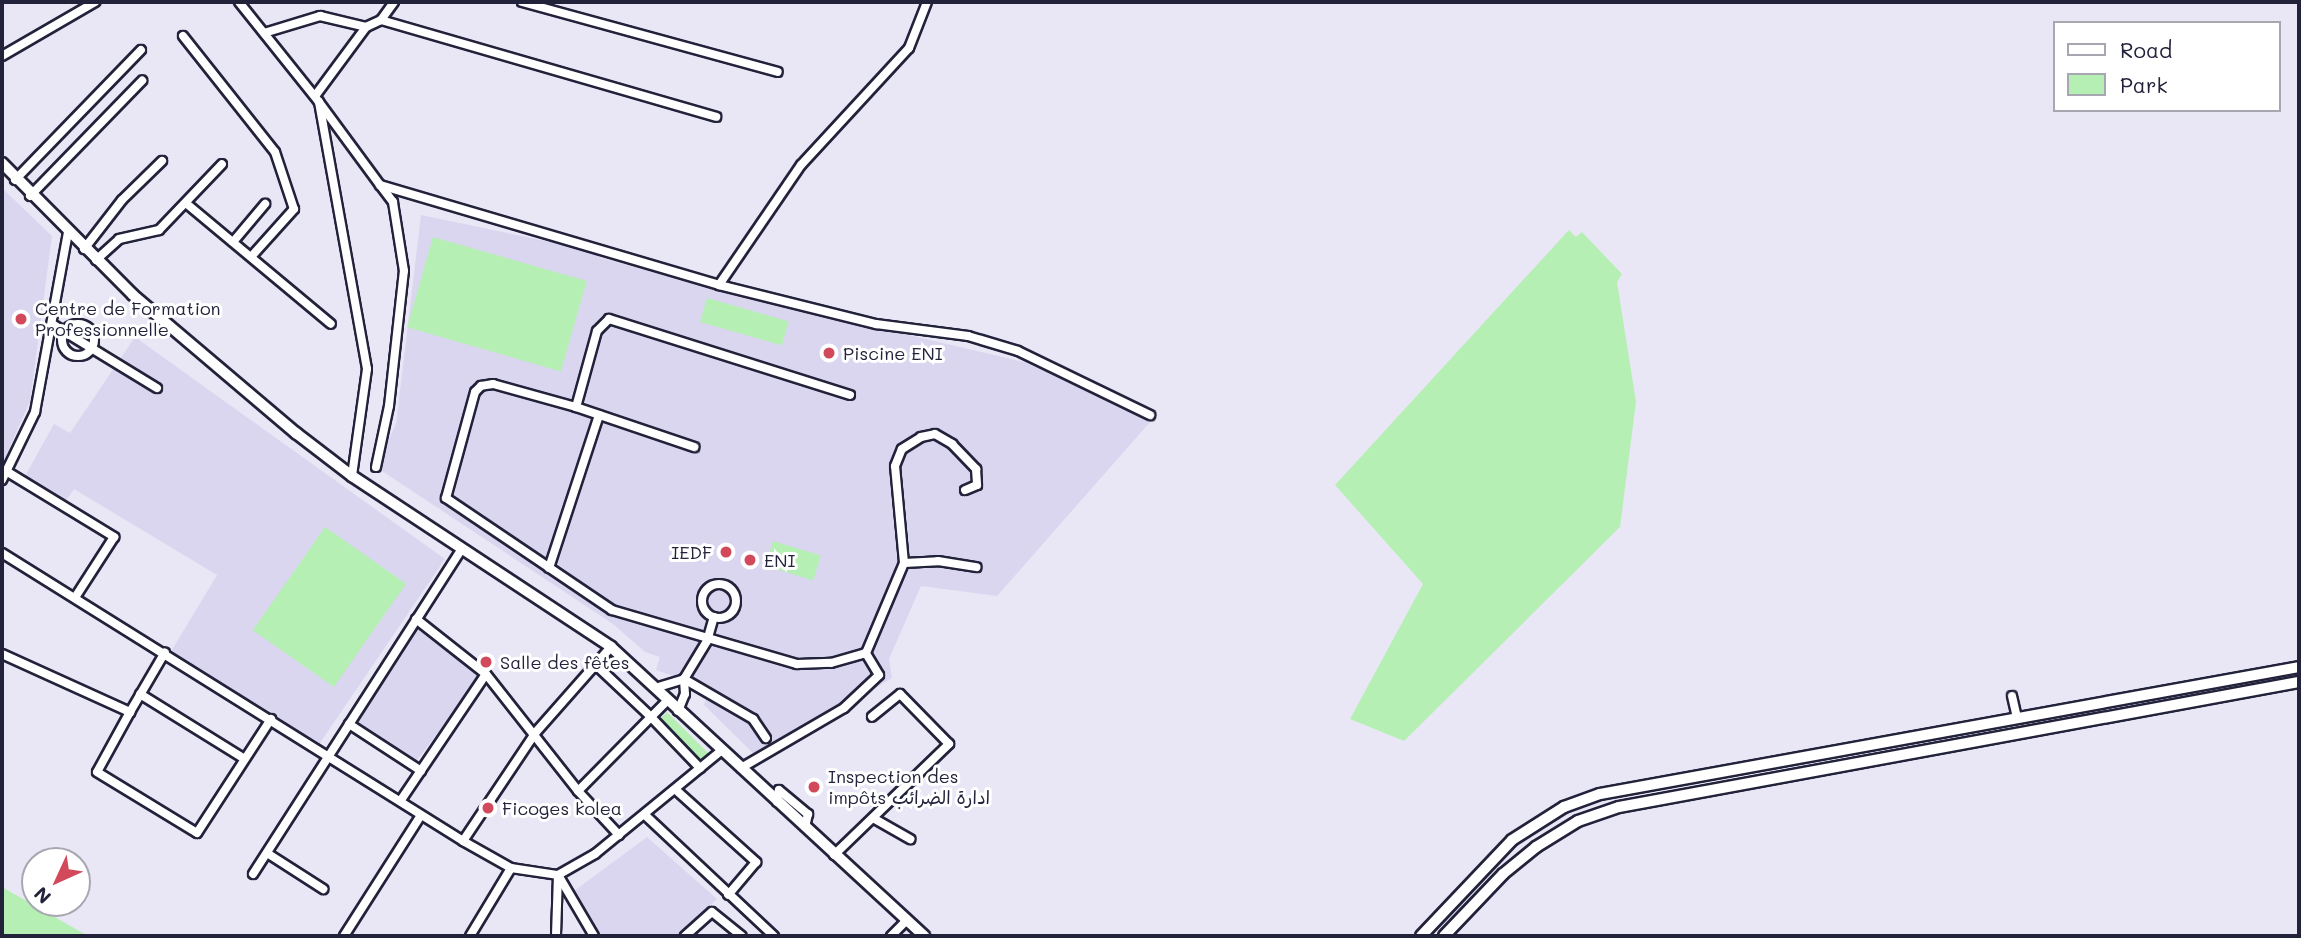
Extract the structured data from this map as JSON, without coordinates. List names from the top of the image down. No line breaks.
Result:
{"places":["Centre de Formation Professionnelle","Piscine ENI","IEDF","ENI","Salle des fêtes","Inspection des impôts ادارة الضرائب","Ficoges kolea"],"legend":["Road","Park"],"north":"bottom left"}
